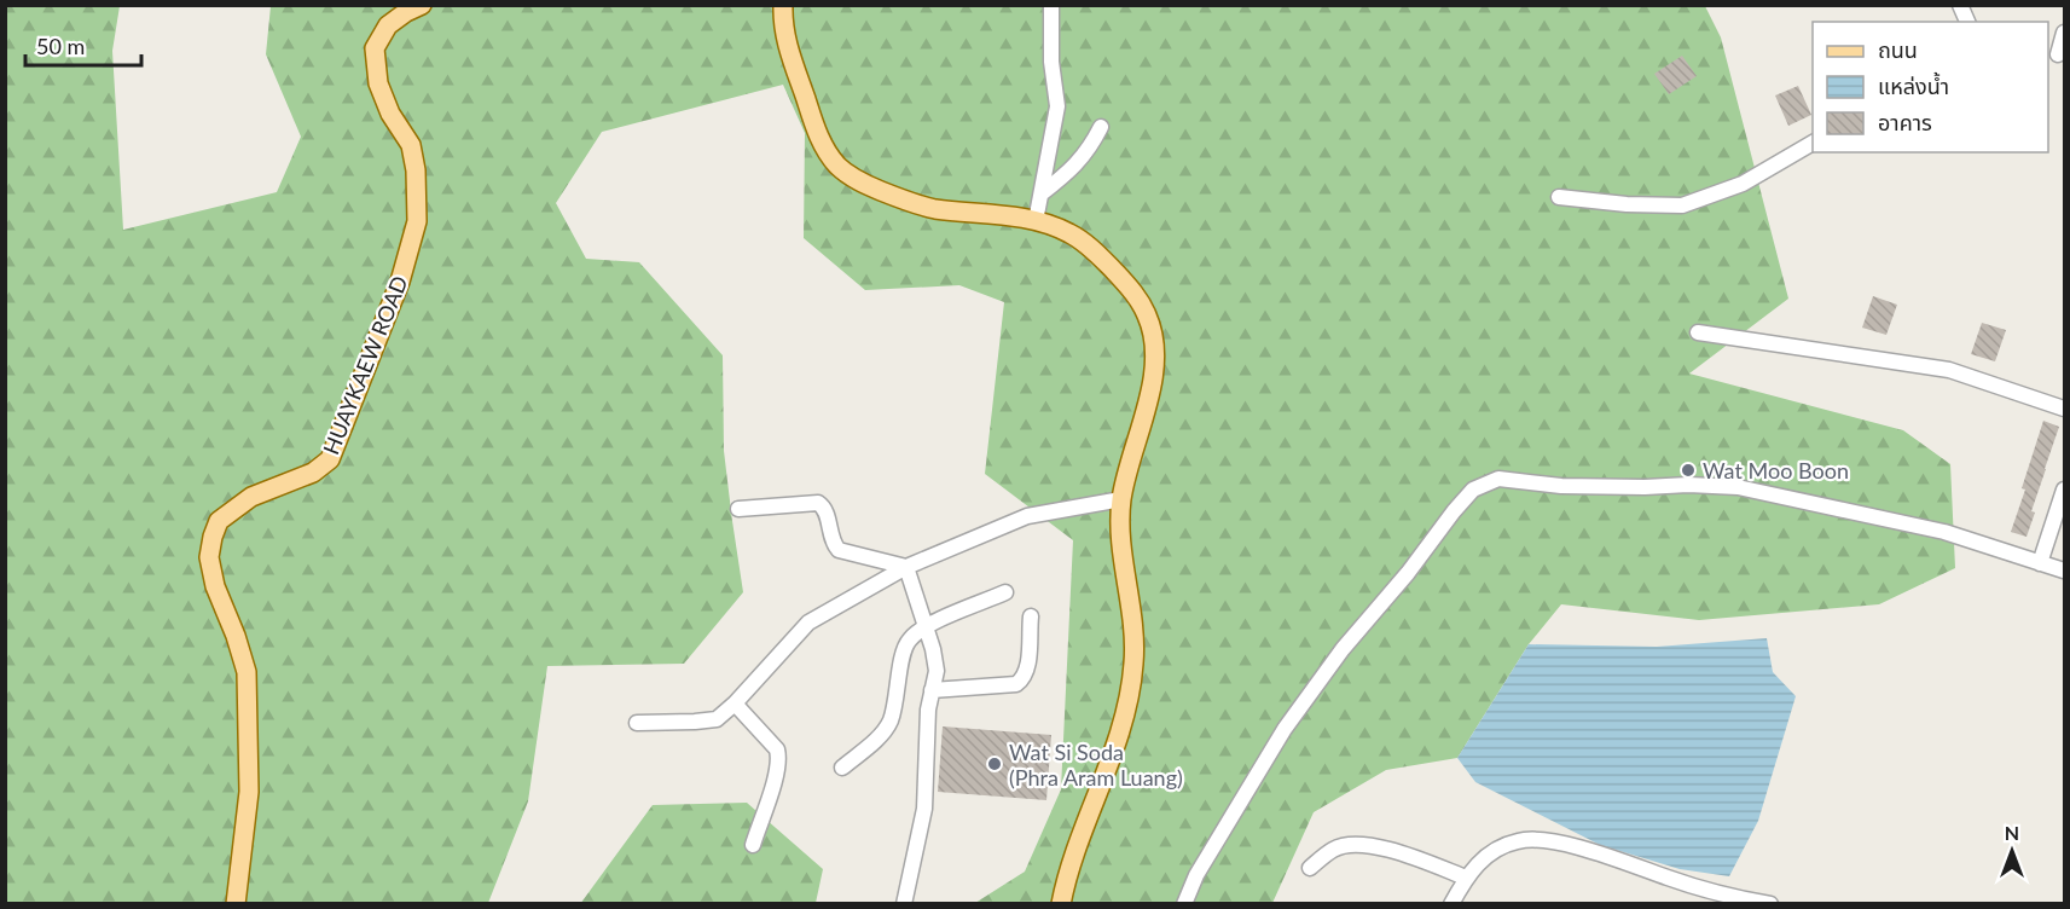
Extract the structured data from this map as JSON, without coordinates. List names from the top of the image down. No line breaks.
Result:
{"streets":{"main road":["HUAYKAEW ROAD"]},"places":["Wat Moo Boon","Wat Si Soda (Phra Aram Luang)"],"legend":["ถนน","แหล่งน้ำ","อาคาร"],"scale_bar":"50 m","north":"top"}
